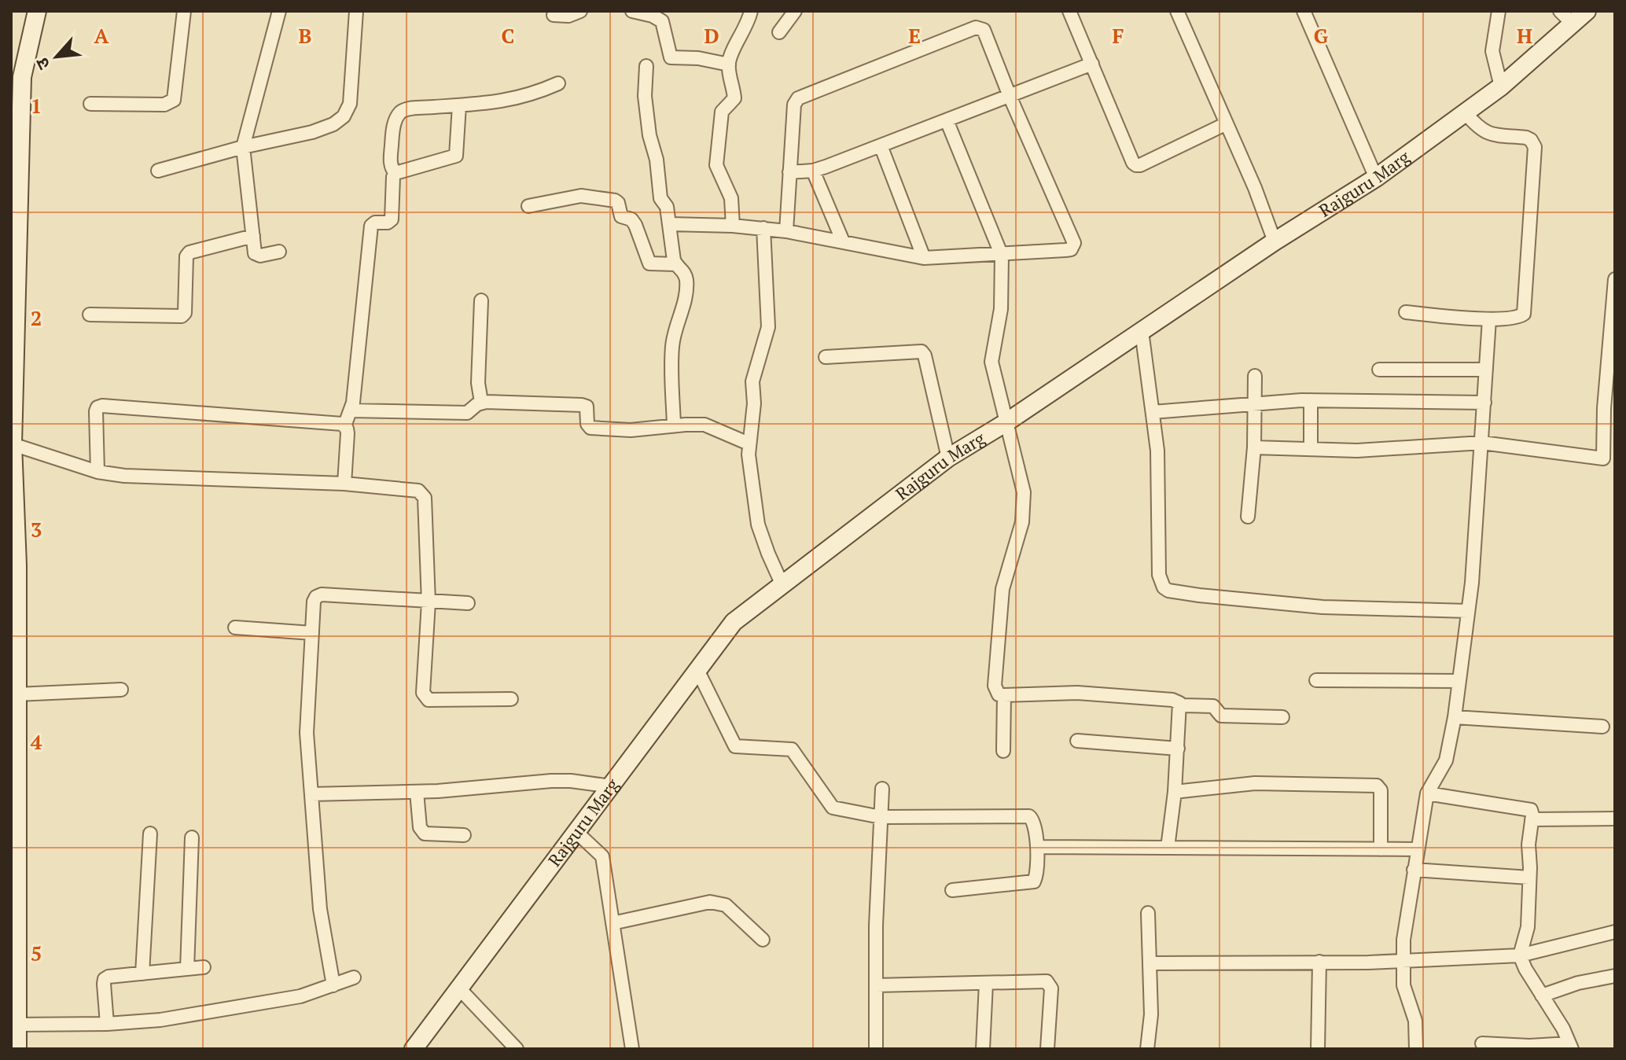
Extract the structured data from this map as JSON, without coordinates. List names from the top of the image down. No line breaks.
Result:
{"streets":{"street":["Rajguru Marg"]},"north":"bottom left","grid":{"columns":["A","B","C","D","E","F","G","H"],"rows":["1","2","3","4","5"]}}
